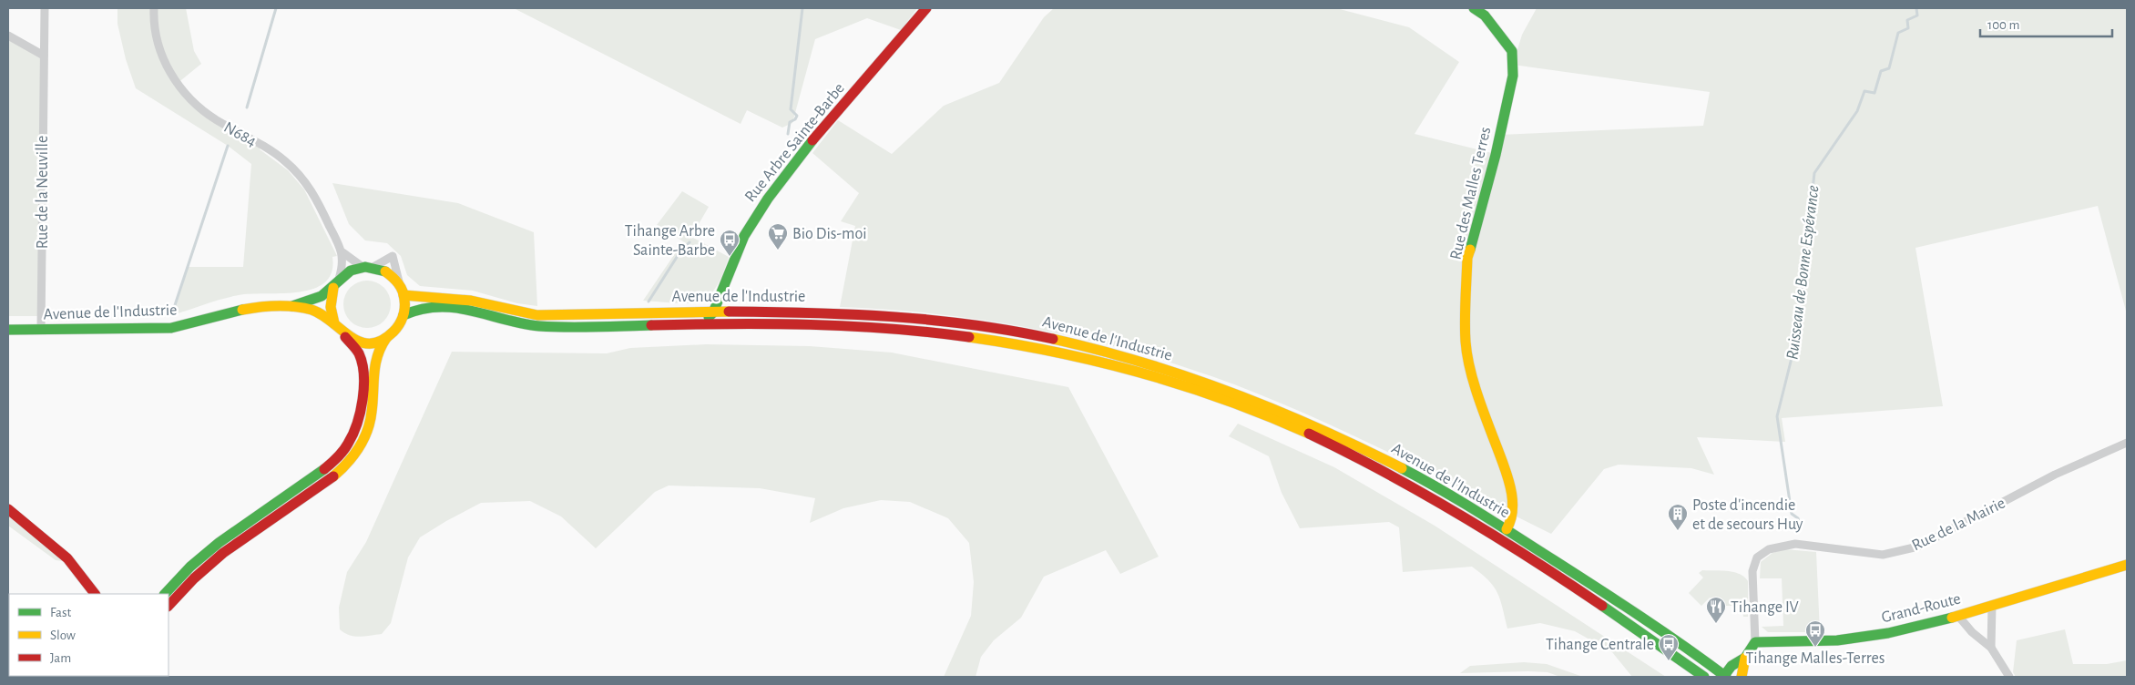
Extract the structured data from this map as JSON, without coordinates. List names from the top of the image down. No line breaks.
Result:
{"streets":{"main road":["Rue Arbre Sainte-Barbe","Rue des Malles Terres","Avenue de l'Industrie","Grand-Route"],"street":["N684","Rue de la Neuville","Rue de la Mairie"]},"crossings":[["N684","Avenue de l'Industrie"],["Rue Arbre Sainte-Barbe","Avenue de l'Industrie"],["Rue de la Neuville","Avenue de l'Industrie"],["Rue des Malles Terres","Avenue de l'Industrie"],["Rue de la Mairie","Grand-Route"]],"water":["Ruisseau de Bonne Espérance"],"places":{"supermarket":["Bio Dis-moi"],"bus stop":["Tihange Arbre Sainte-Barbe","Tihange Malles-Terres","Tihange Centrale"],"building":["Poste d'incendie et de secours Huy"],"restaurant":["Tihange IV"]},"legend":["Fast","Slow","Jam"],"scale_bar":"100 m"}
